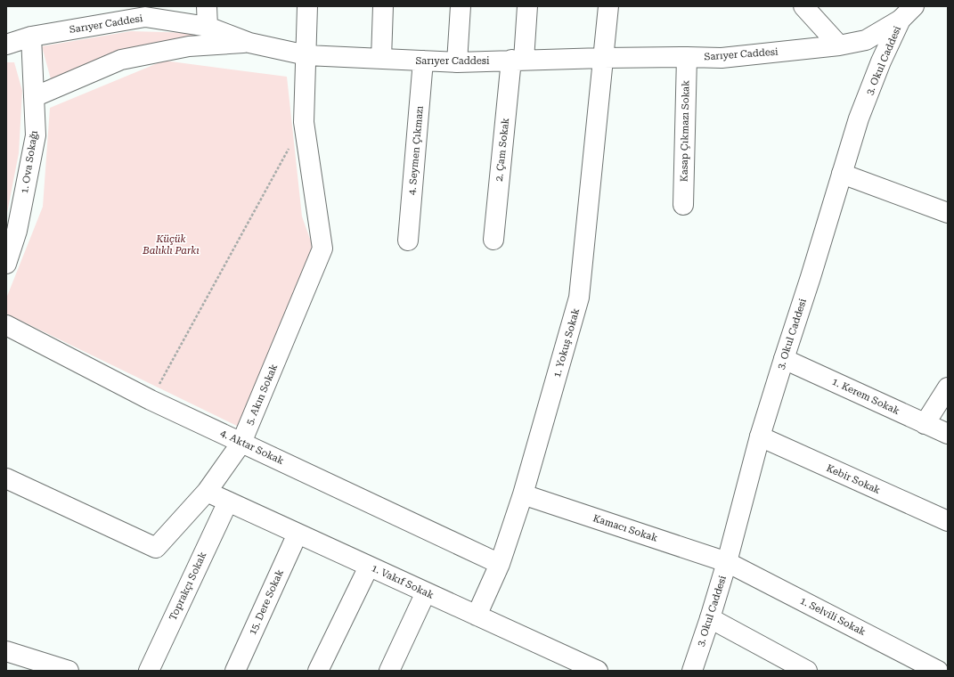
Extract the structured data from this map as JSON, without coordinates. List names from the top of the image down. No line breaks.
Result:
{"streets":{"street":["Sarıyer Caddesi","3. Okul Caddesi","Kasap Çıkmazı Sokak","2. Çam Sokak","4. Seymen Çıkmazı","1. Ova Sokağı","1. Yokuş Sokak","5. Akın Sokak","1. Kerem Sokak","4. Aktar Sokak","Kebir Sokak","Kamacı Sokak","1. Vakıf Sokak","Toprakçı Sokak","15. Dere Sokak","1. Selvili Sokak"]},"crossings":[["Sarıyer Caddesi","3. Okul Caddesi"],["Sarıyer Caddesi","Kasap Çıkmazı Sokak"],["Sarıyer Caddesi","2. Çam Sokak"],["Sarıyer Caddesi","4. Seymen Çıkmazı"],["Sarıyer Caddesi","1. Ova Sokağı"],["Sarıyer Caddesi","1. Yokuş Sokak"],["Sarıyer Caddesi","5. Akın Sokak"],["3. Okul Caddesi","1. Kerem Sokak"],["3. Okul Caddesi","Kebir Sokak"],["3. Okul Caddesi","Kamacı Sokak"],["3. Okul Caddesi","1. Selvili Sokak"],["1. Yokuş Sokak","4. Aktar Sokak"],["1. Yokuş Sokak","Kamacı Sokak"],["1. Yokuş Sokak","1. Vakıf Sokak"],["5. Akın Sokak","4. Aktar Sokak"],["5. Akın Sokak","1. Vakıf Sokak"],["Kamacı Sokak","1. Selvili Sokak"],["1. Vakıf Sokak","Toprakçı Sokak"],["1. Vakıf Sokak","15. Dere Sokak"]],"parks":["Küçük Balıklı Parkı"]}
